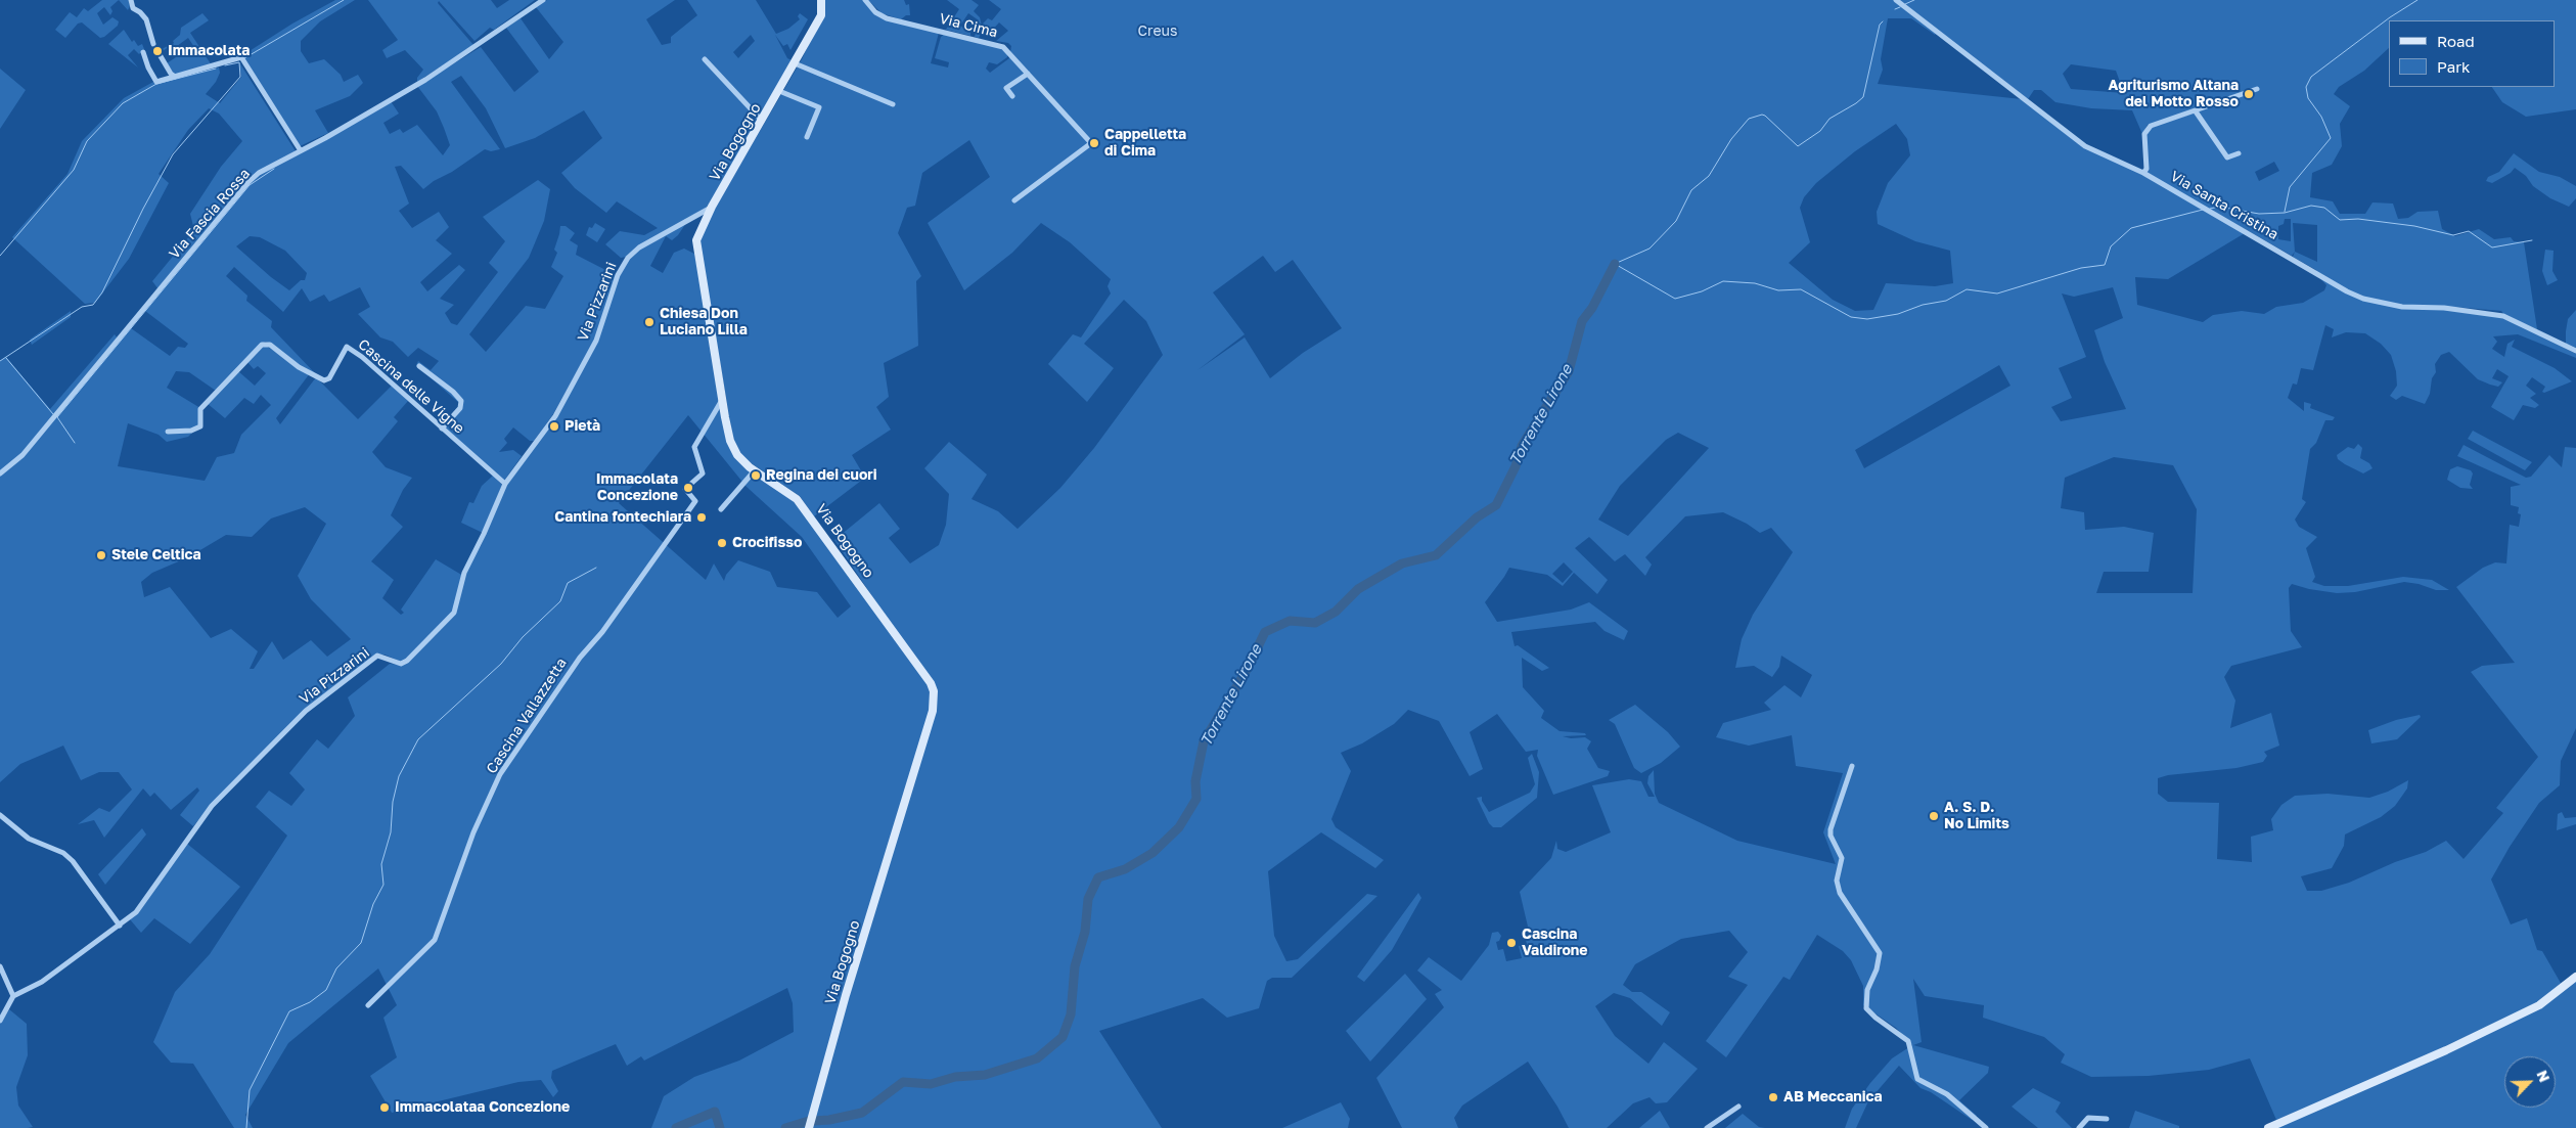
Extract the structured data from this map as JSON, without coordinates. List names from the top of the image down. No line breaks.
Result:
{"streets":{"main road":["Via Bogogno"],"street":["Via Cima","Via Santa Cristina","Via Fascia Rossa","Via Pizzarini","Cascina delle Vigne","Cascina Vallazzetta"]},"crossings":[["Via Bogogno","Via Pizzarini"],["Via Bogogno","Cascina Vallazzetta"],["Via Pizzarini","Cascina delle Vigne"]],"water":["Torrente Lirone"],"parks":["Creus"],"places":["Immacolata","Agriturismo Altana del Motto Rosso","Cappelletta di Cima","Chiesa Don Luciano Lilla","Pietà","Regina dei cuori","Immacolata Concezione","Cantina fontechiara","Crocifisso","Stele Celtica","A. S. D. No Limits","Cascina Valdirone","AB Meccanica","Immacolataa Concezione"],"legend":["Road","Park"],"north":"top right"}
